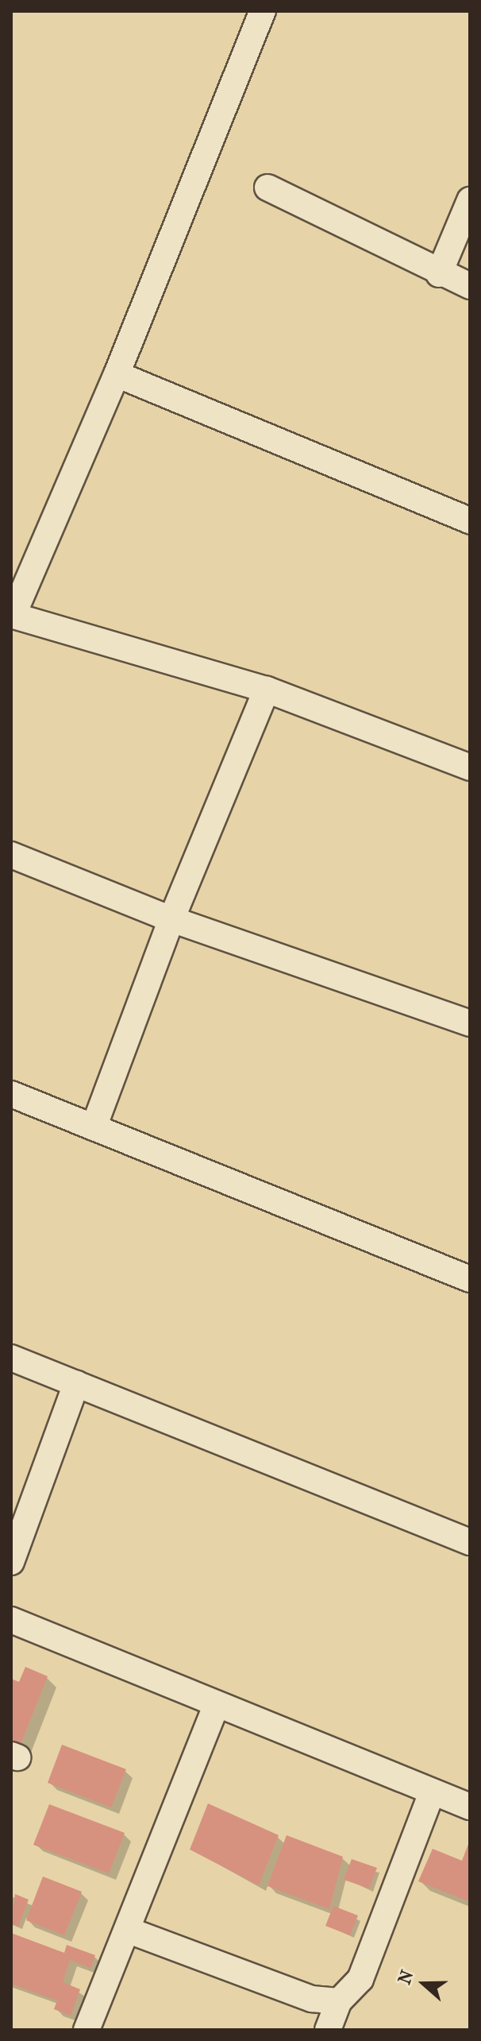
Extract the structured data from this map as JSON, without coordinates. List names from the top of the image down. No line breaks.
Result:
{"north":"left"}
